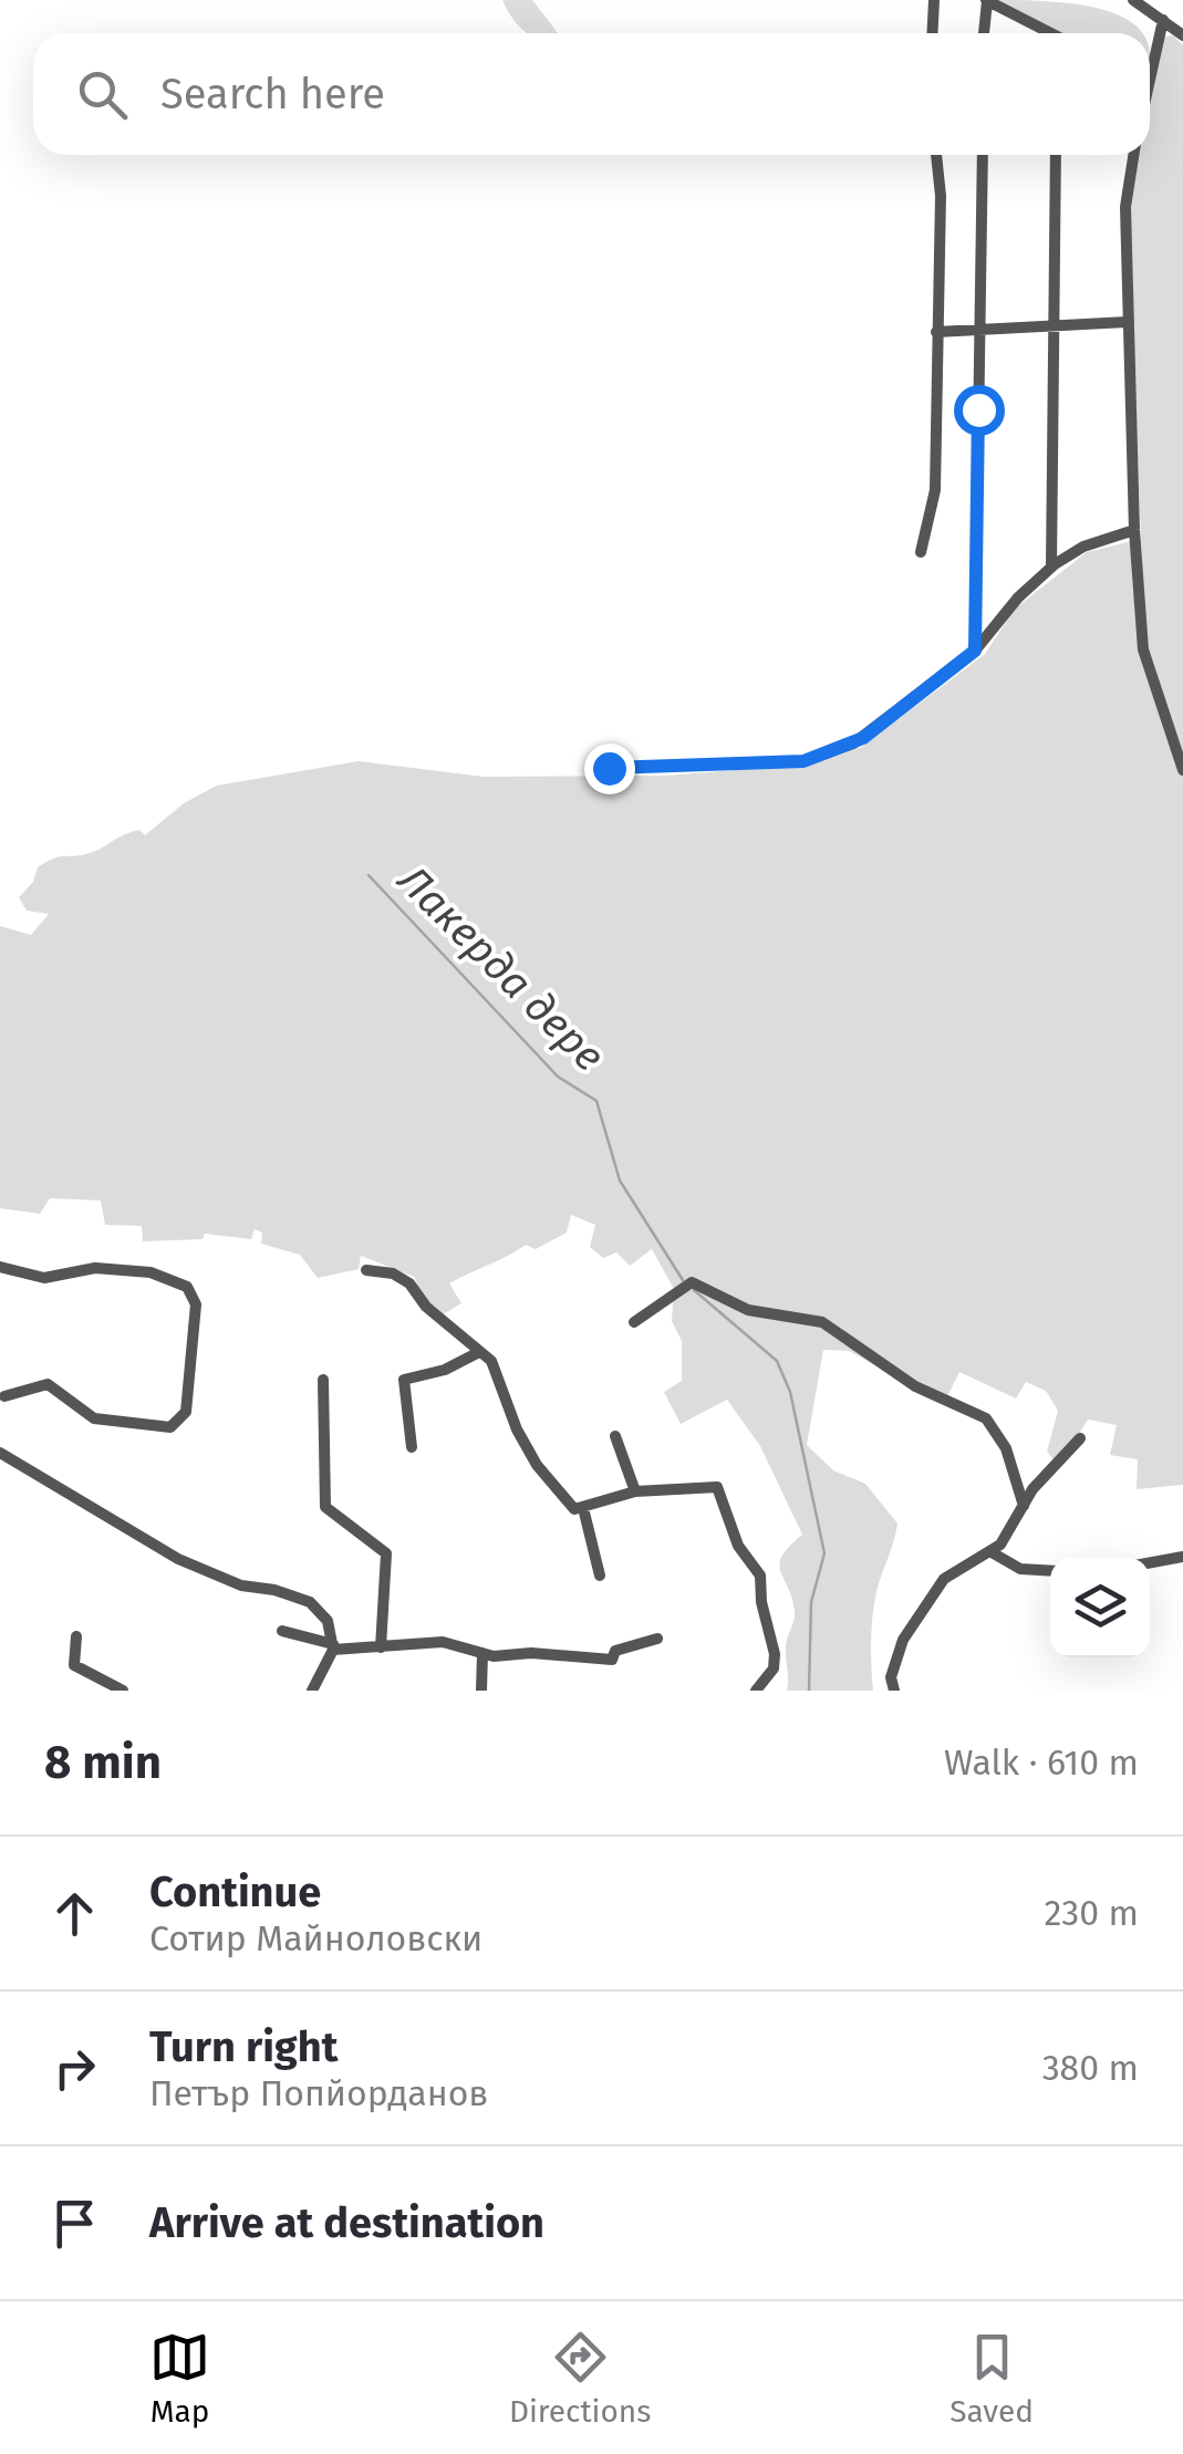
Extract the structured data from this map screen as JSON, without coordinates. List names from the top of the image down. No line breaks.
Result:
{"water":["Лакерда дере"],"page":{"search":"Search here","heading":["8 min","Walk · 610 m"],"list":[["Continue","Сотир Майноловски","230 m"],["Turn right","Петър Попйорданов","380 m"],"Arrive at destination"],"nav":["Map","Directions","Saved"]}}
